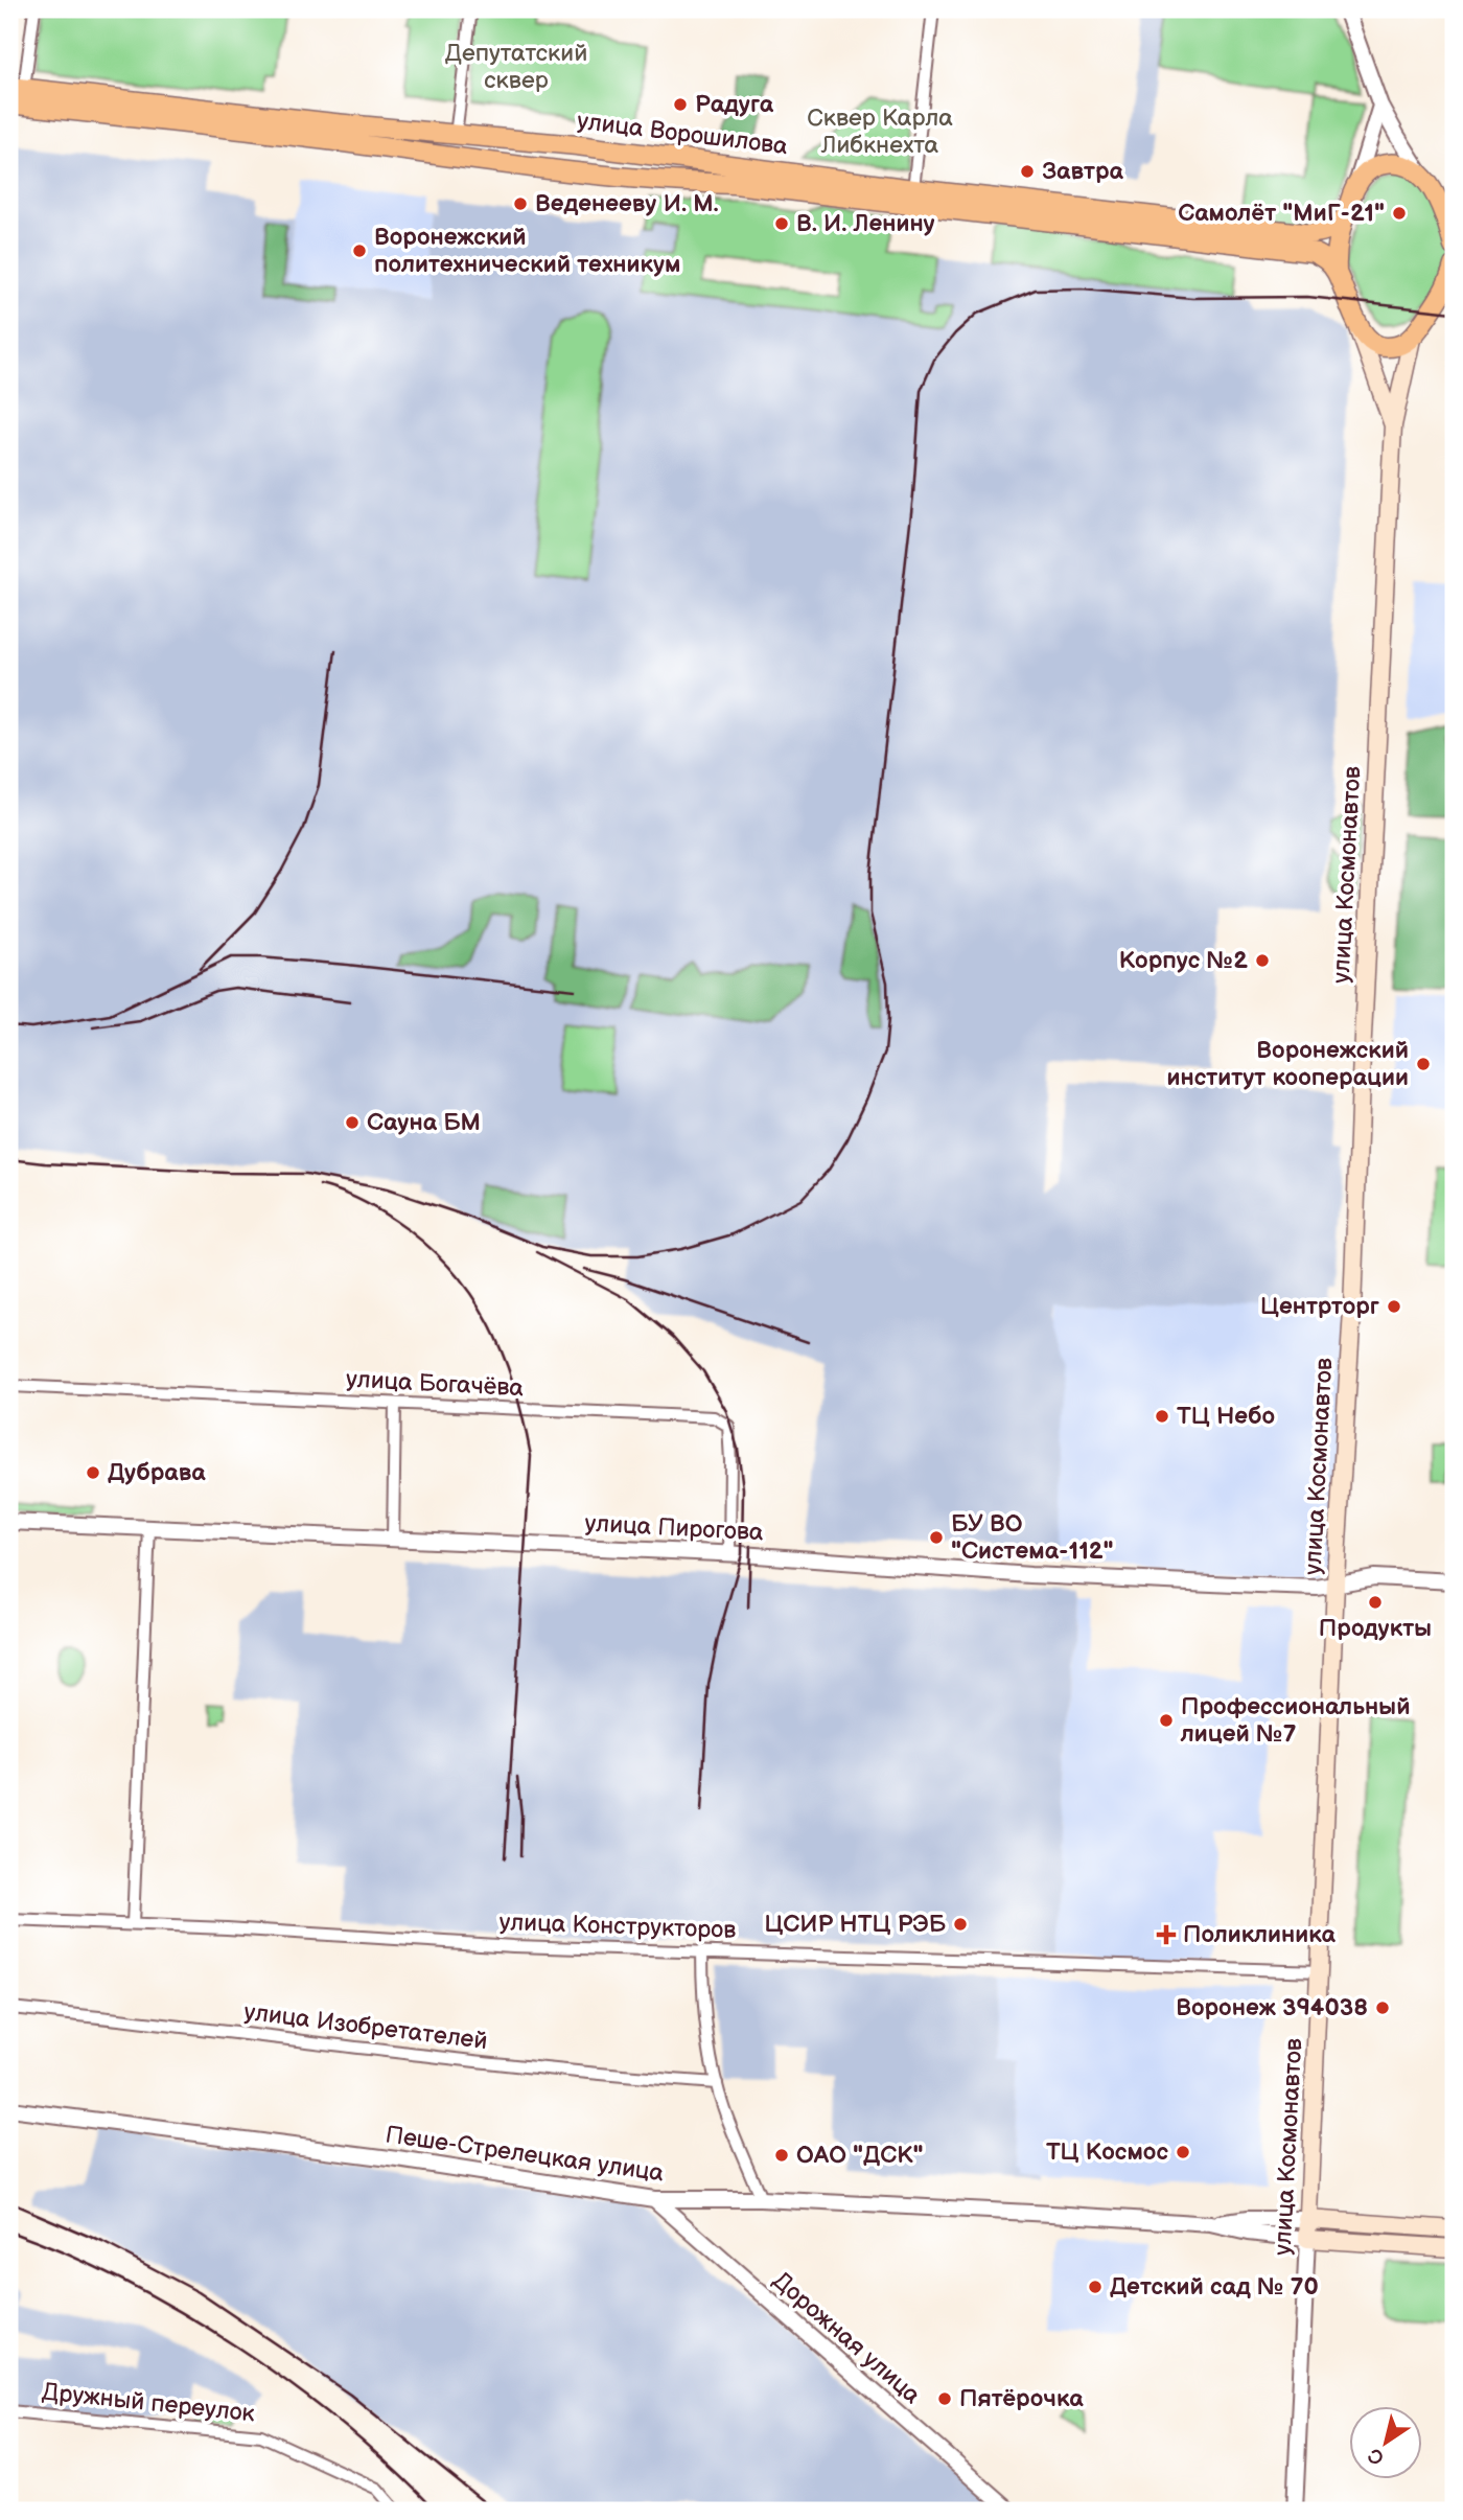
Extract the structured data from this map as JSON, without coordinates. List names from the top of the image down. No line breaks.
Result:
{"streets":{"main road":["улица Ворошилова","улица Космонавтов","Пеше-Стрелецкая улица"],"street":["улица Богачёва","улица Пирогова","улица Конструкторов","улица Изобретателей","Дорожная улица","Дружный переулок"]},"crossings":[["улица Космонавтов","улица Пирогова"],["улица Космонавтов","улица Конструкторов"],["улица Космонавтов","Пеше-Стрелецкая улица"],["улица Богачёва","улица Пирогова"],["Пеше-Стрелецкая улица","Дорожная улица"]],"parks":["Депутатский сквер","Сквер Карла Либкнехта"],"places":{"other":["Радуга","Завтра","Веденееву И. М.","Самолёт \"МиГ-21\"","В. И. Ленину","Воронежский политехнический техникум","Корпус №2","Воронежский институт кооперации","Сауна БМ","Центрторг","ТЦ Небо","Дубрава","БУ ВО \"Система-112\"","Продукты","Профессиональный лицей №7","ЦСИР НТЦ РЭБ","Воронеж 394038","ТЦ Космос","ОАО \"ДСК\"","Детский сад № 70","Пятёрочка"],"health":["Поликлиника"]},"north":"bottom left"}
